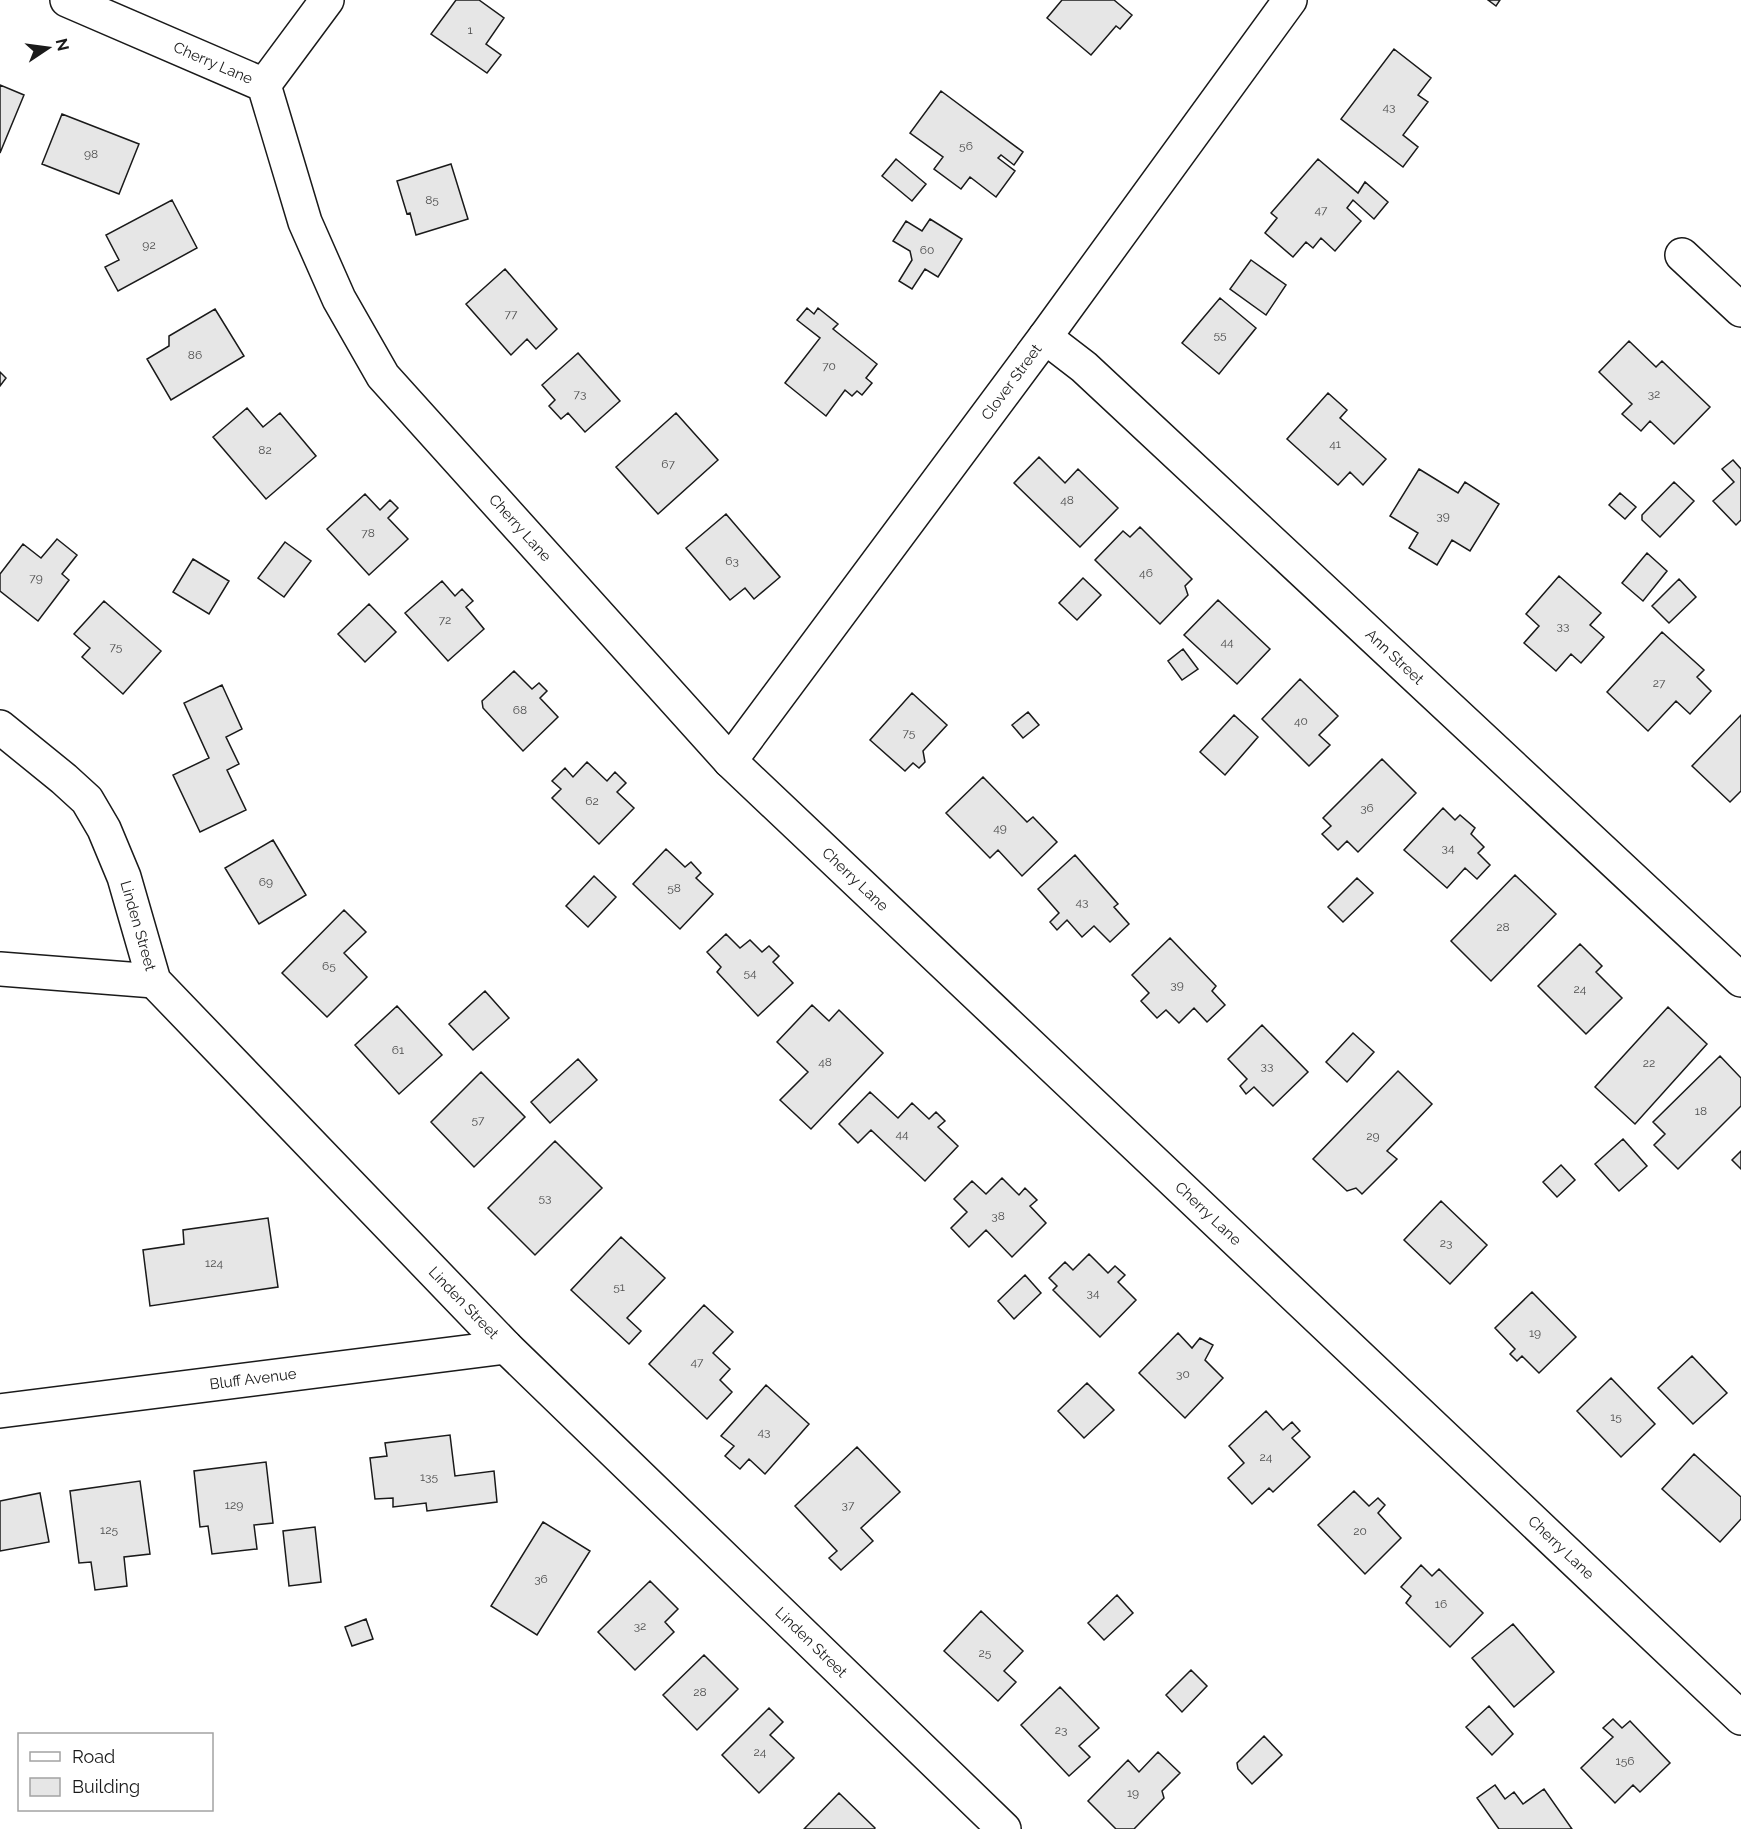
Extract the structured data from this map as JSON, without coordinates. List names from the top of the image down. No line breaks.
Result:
{"streets":{"street":["Cherry Lane","Clover Street","Ann Street","Linden Street","Bluff Avenue"]},"crossings":[["Cherry Lane","Clover Street"],["Clover Street","Ann Street"],["Linden Street","Bluff Avenue"]],"house_numbers":["1","43","56","98","85","47","92","60","77","55","86","70","73","32","41","82","67","48","39","78","63","46","79","72","33","44","75","27","68","40","75","62","36","49","34","69","58","43","28","65","54","39","24","61","48","22","33","18","57","44","29","53","38","23","124","51","34","19","47","30","15","43","24","135","129","37","125","20","36","16","32","25","28","23","24","156","19"],"legend":["Road","Building"],"north":"right"}
